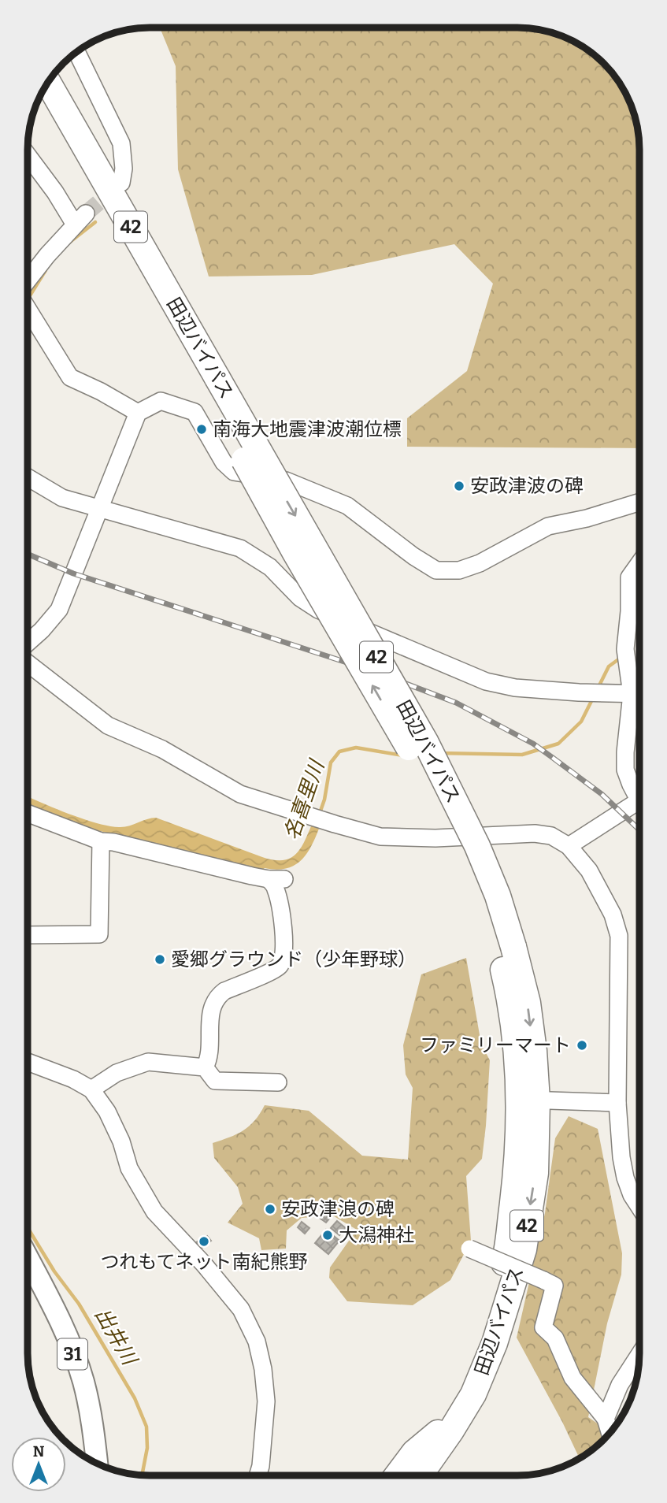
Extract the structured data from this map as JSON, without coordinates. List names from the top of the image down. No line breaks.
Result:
{"streets":{"highway":["42","田辺バイパス"],"main road":["31"]},"crossings":[["42","田辺バイパス"]],"water":["名喜里川","出井川"],"places":["南海大地震津波潮位標","安政津波の碑","愛郷グラウンド（少年野球）","ファミリーマート","安政津浪の碑","大潟神社","つれもてネット南紀熊野"],"north":"top"}
